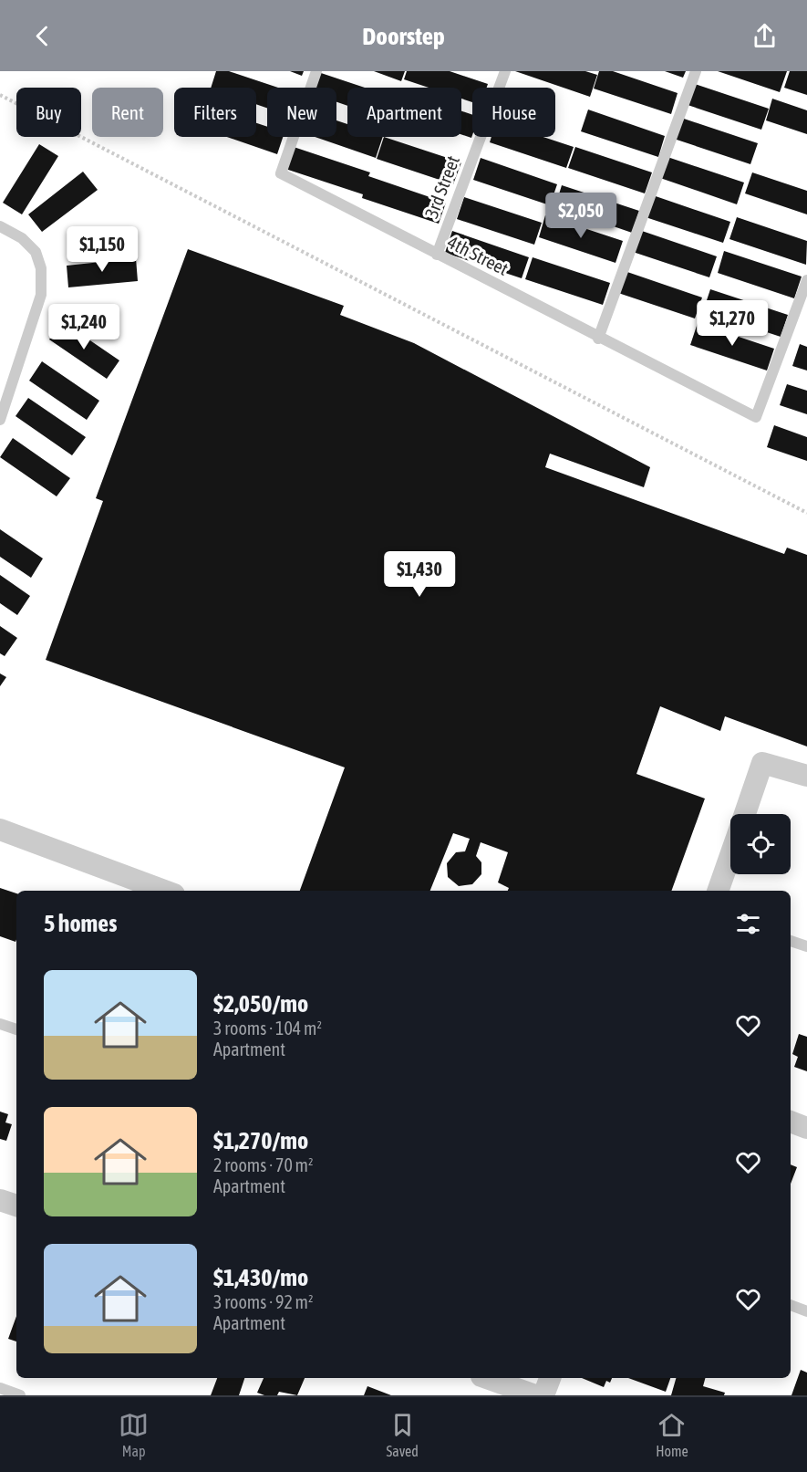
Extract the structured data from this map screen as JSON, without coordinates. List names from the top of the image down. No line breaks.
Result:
{"streets":{"lane":["3rd Street","4th Street"]},"crossings":[["3rd Street","4th Street"]],"page":{"header":"Doorstep","chip":["Buy","Rent","Filters","New","Apartment","House"],"price":["$2,050","$1,150","$1,270","$1,240","$1,430"],"heading":"5 homes","list":[{"name":"$2,050/mo","note":"3 rooms · 104 m² · Apartment"},{"name":"$1,270/mo","note":"2 rooms · 70 m² · Apartment"},{"name":"$1,430/mo","note":"3 rooms · 92 m² · Apartment"}],"tabs":["Map","Saved","Home"]}}
